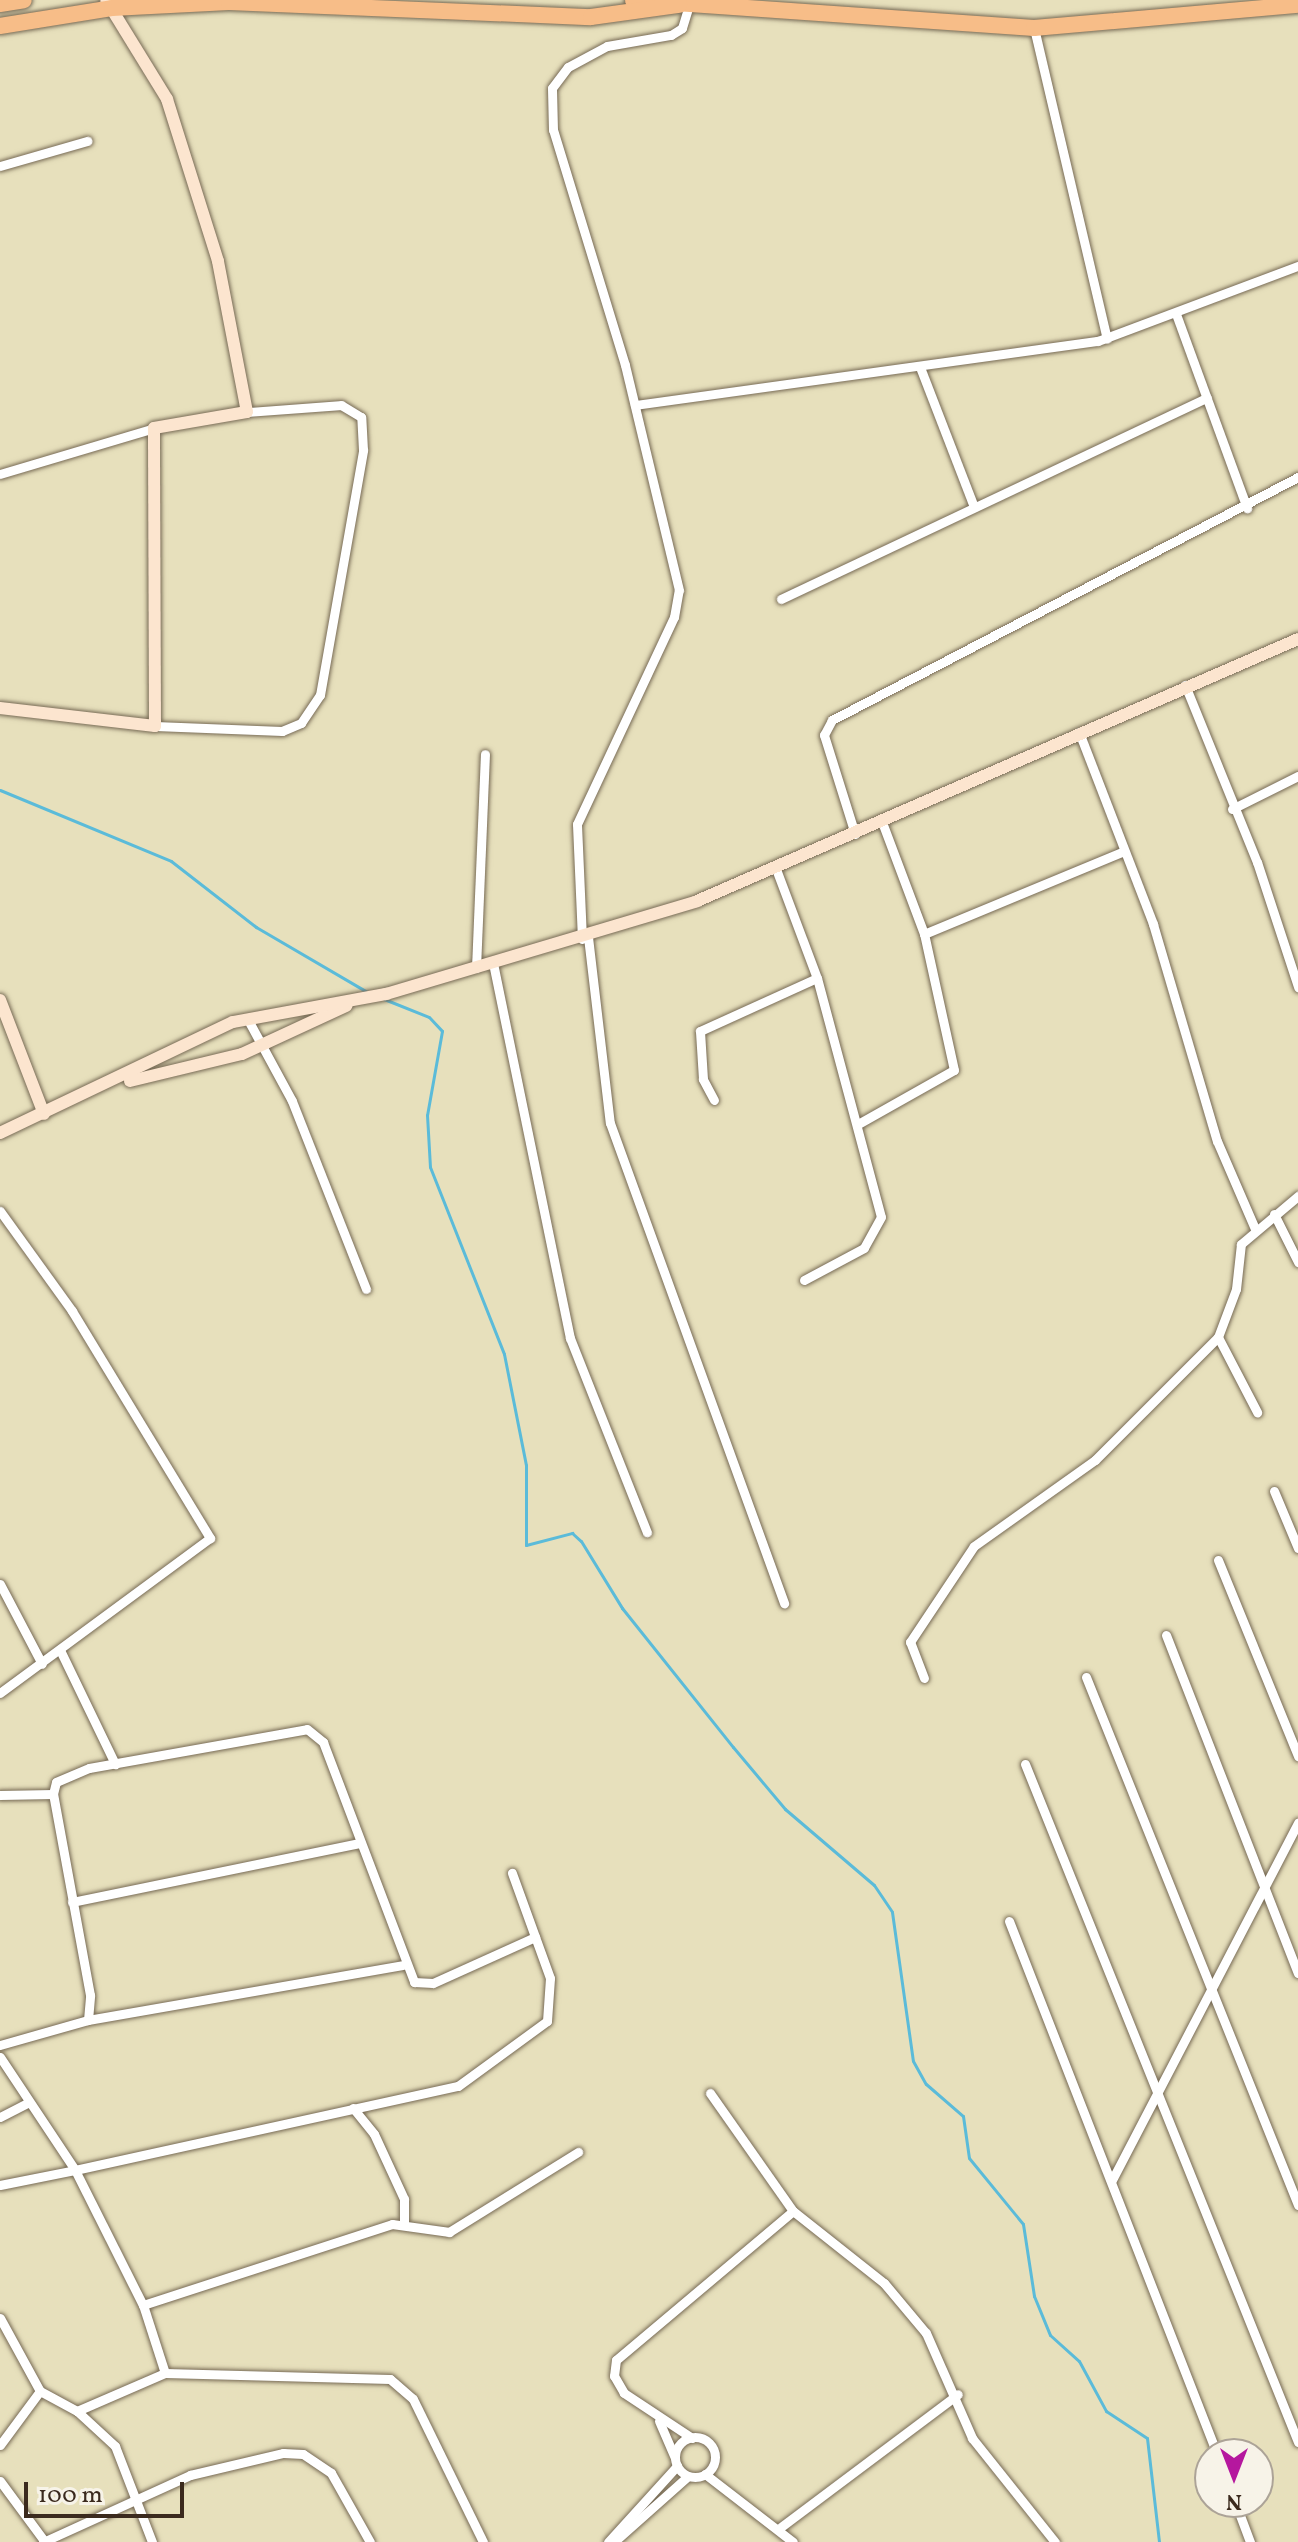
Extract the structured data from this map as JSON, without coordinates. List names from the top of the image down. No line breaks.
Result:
{"scale_bar":"100 m","north":"bottom"}
